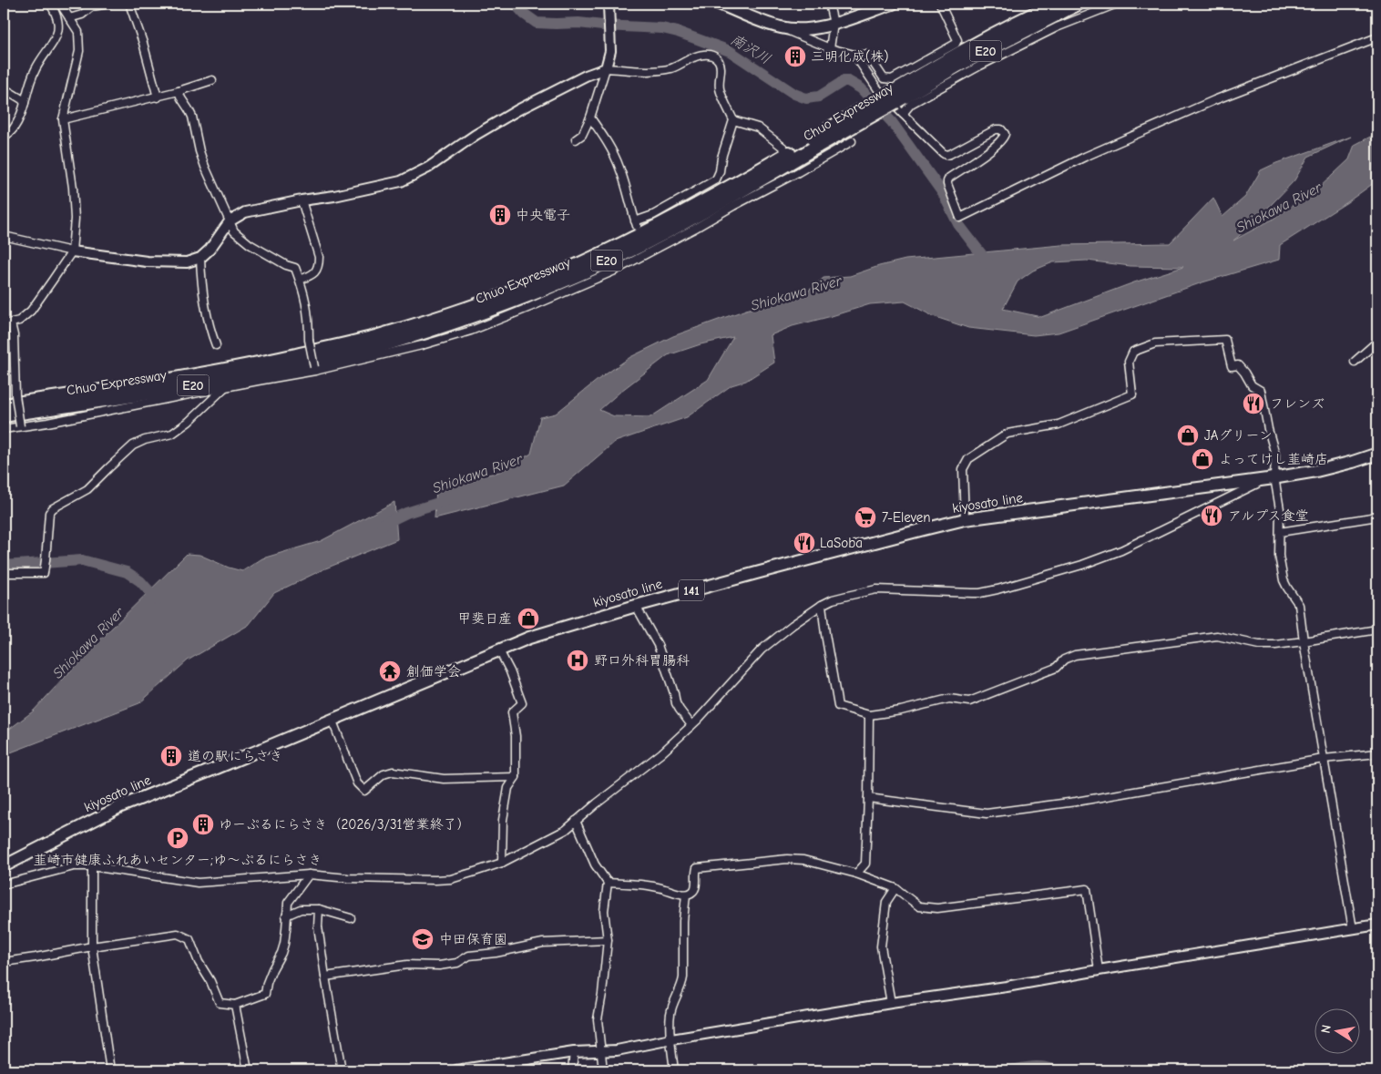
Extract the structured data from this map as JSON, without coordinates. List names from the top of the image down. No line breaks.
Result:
{"streets":{"highway":["E20","Chuo Expressway"],"main road":["kiyosato line","141"]},"water":["南沢川","Shiokawa River"],"places":{"building":["三明化成(株)","中央電子","道の駅にらさき","ゆーぷるにらさき（2026/3/31営業終了）"],"restaurant":["フレンズ","アルプス食堂","LaSoba"],"shop":["JAグリーン","よってけし韮崎店","甲斐日産"],"supermarket":["7-Eleven"],"hospital":["野口外科胃腸科"],"temple":["創価学会"],"parking":["韮崎市健康ふれあいセンター;ゆ～ぷるにらさき"],"school or university":["中田保育園"]},"north":"left"}
